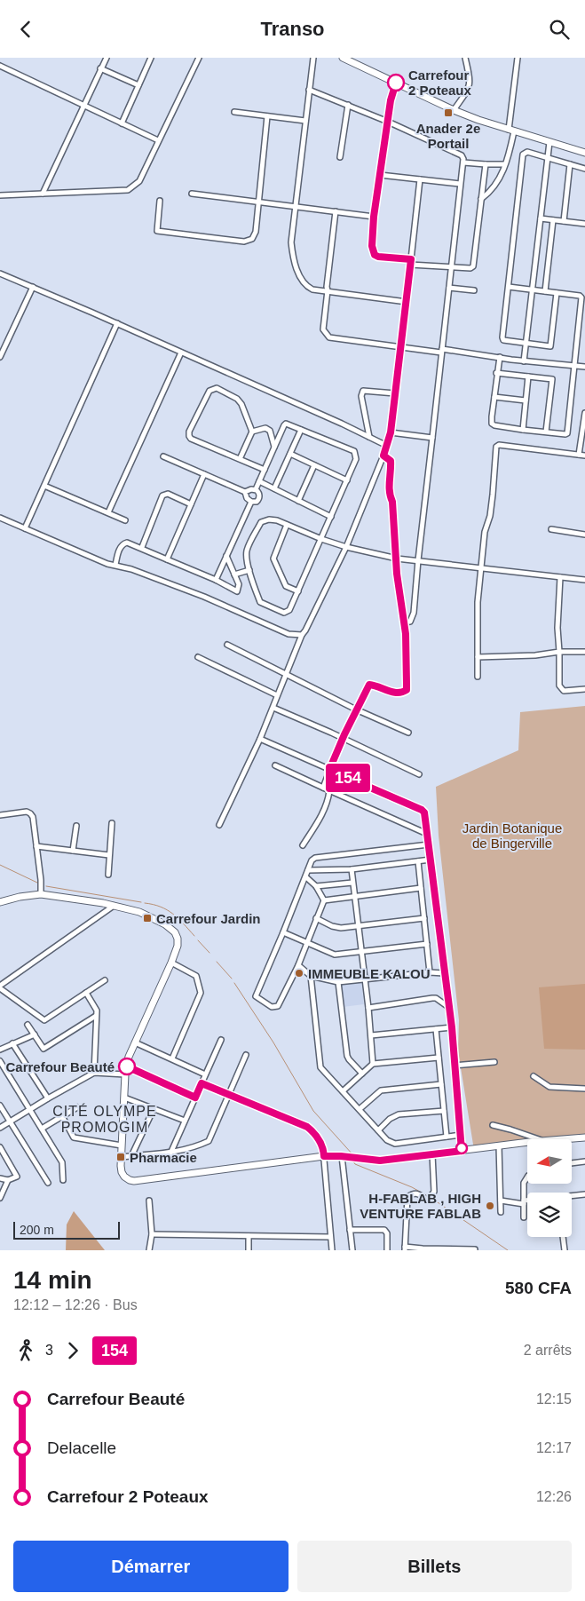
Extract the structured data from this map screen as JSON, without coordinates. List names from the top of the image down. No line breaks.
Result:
{"districts":["CITÉ OLYMPE PROMOGIM"],"parks":["Jardin Botanique de Bingerville"],"places":{"other":["Carrefour 2 Poteaux","IMMEUBLE KALOU","Carrefour Beauté","H-FABLAB , HIGH VENTURE FABLAB"],"transit":["Anader 2e Portail","Carrefour Jardin","Pharmacie"]},"lines":["bus line 154"],"scale_bar":"200 m","north":"left","page":{"header":"Transo","on_map":"154","scale":"200 m","heading":["14 min","12:12 – 12:26 · Bus","580 CFA"],"legs":["3","154","2 arrêts"],"list":[{"name":"Carrefour Beauté","value":"12:15"},{"name":"Delacelle","value":"12:17"},{"name":"Carrefour 2 Poteaux","value":"12:26"}],"buttons":["Démarrer","Billets"]}}
